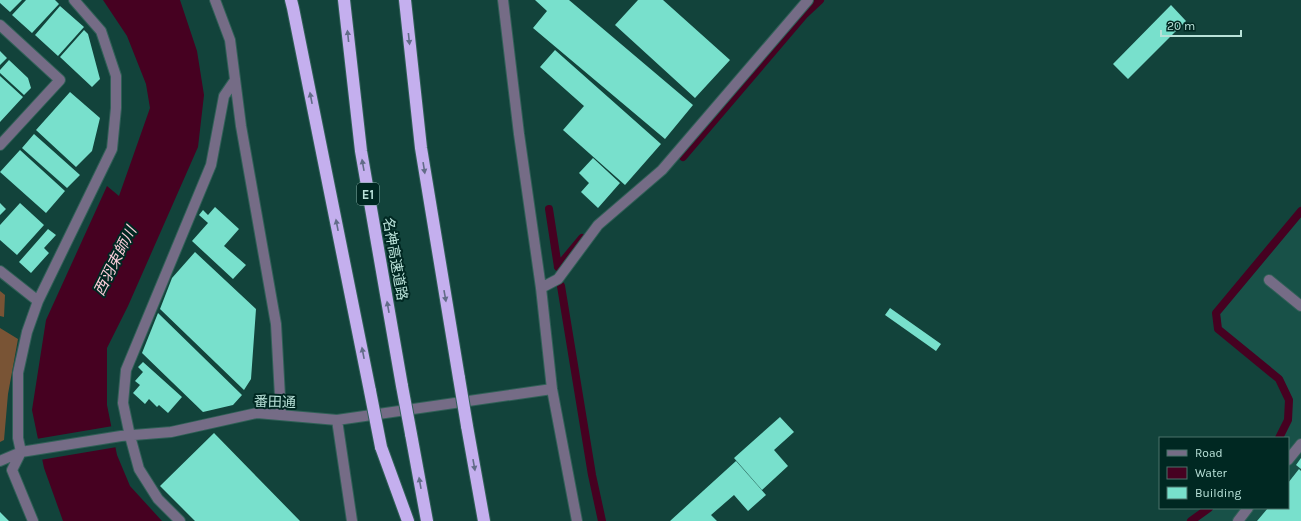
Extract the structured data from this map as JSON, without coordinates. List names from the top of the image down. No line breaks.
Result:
{"streets":{"highway":["E1","名神高速道路"],"street":["番田通"]},"water":["西羽束師川"],"legend":["Road","Water","Building"],"scale_bar":"20 m"}
